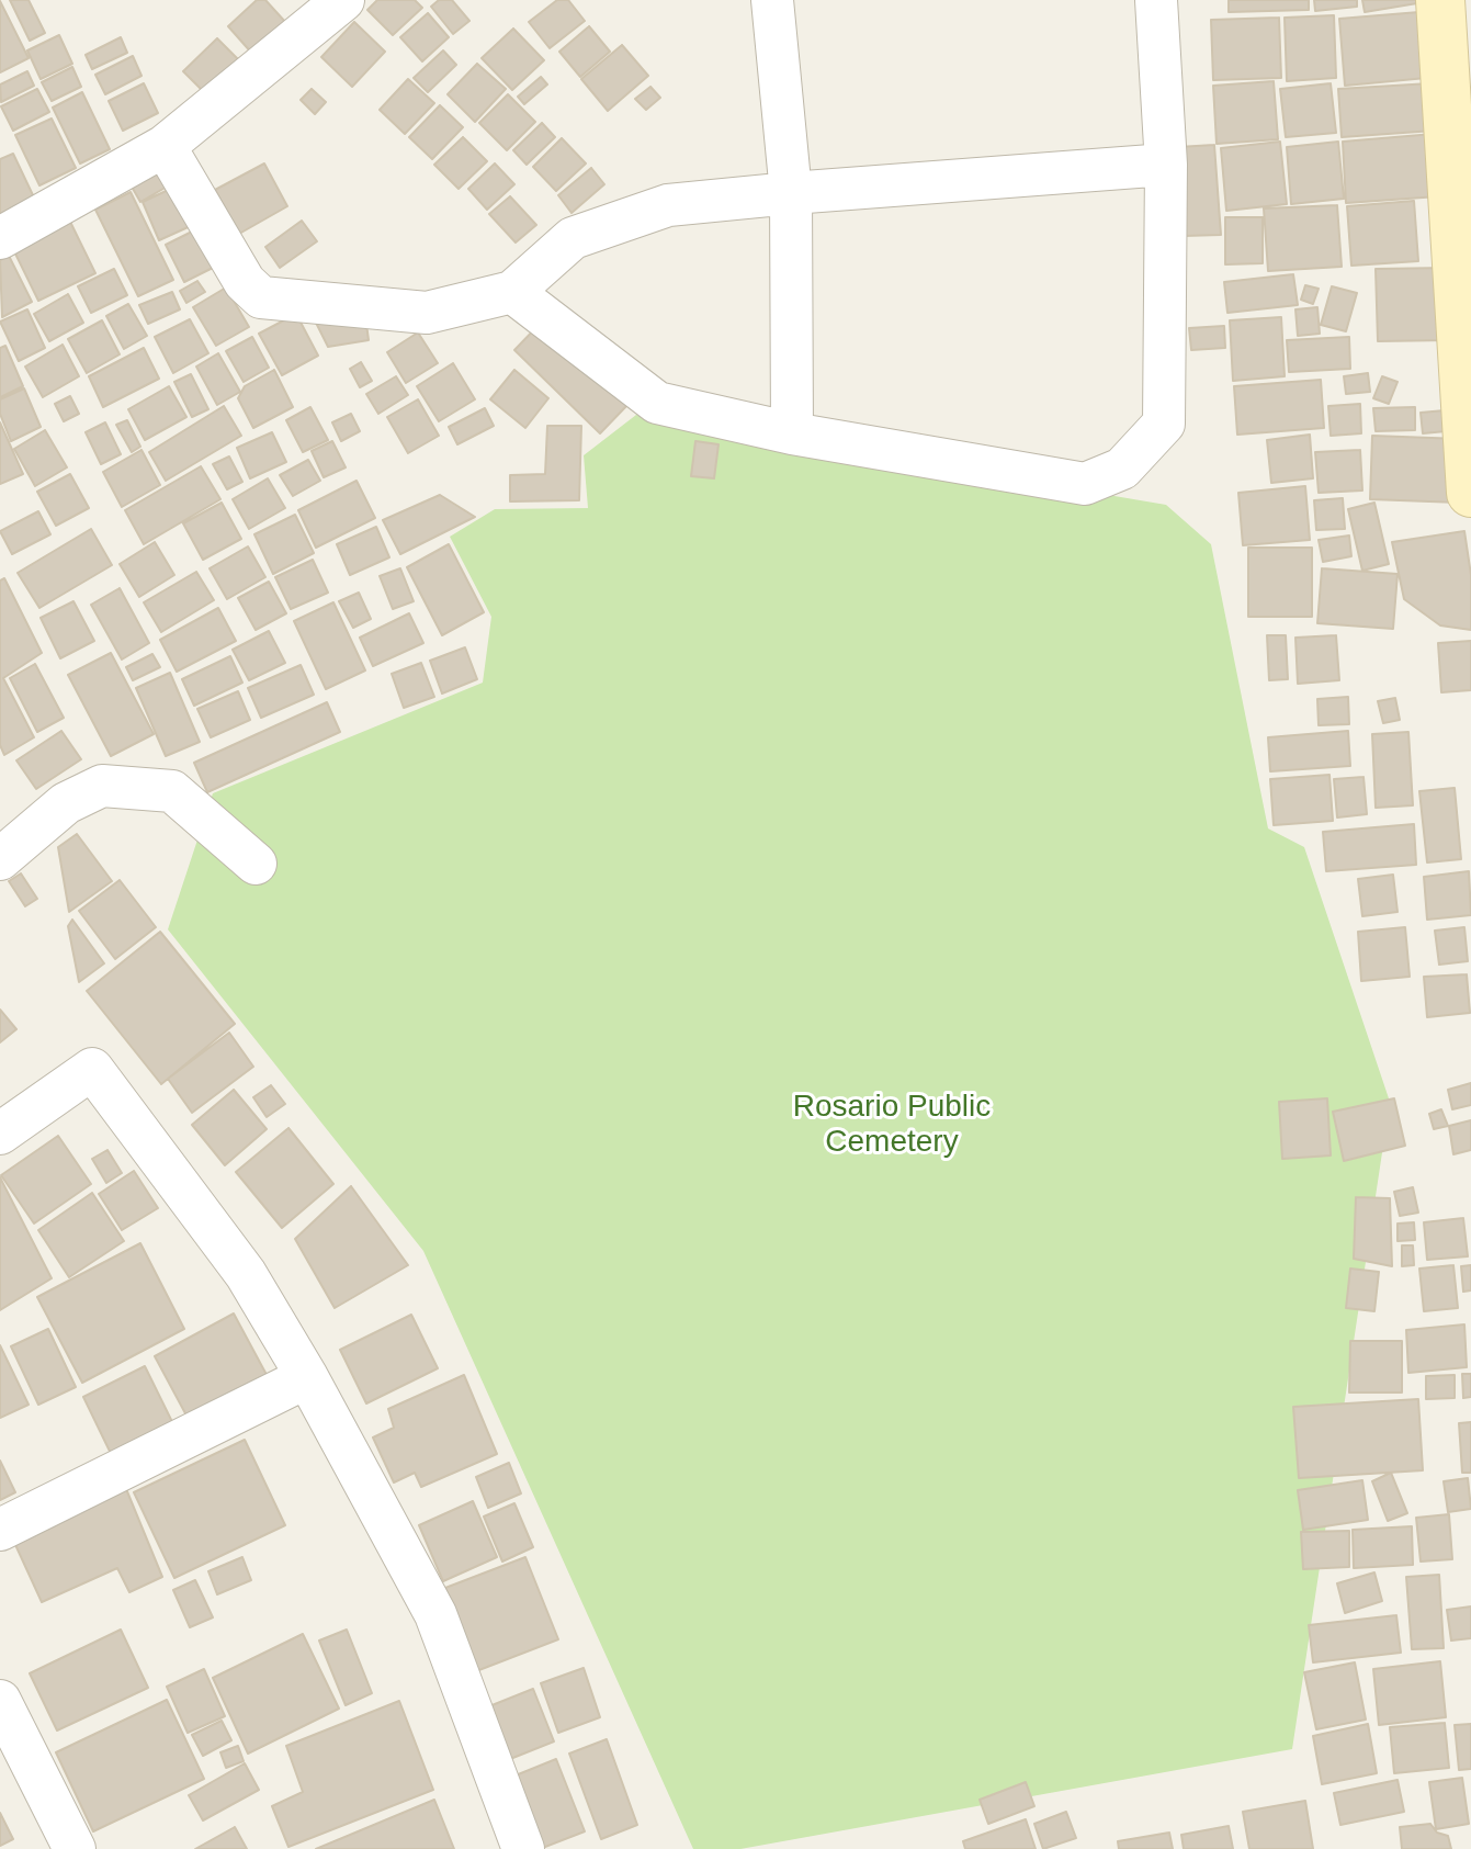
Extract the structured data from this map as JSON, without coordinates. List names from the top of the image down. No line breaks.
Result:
{"parks":["Rosario Public Cemetery"]}
